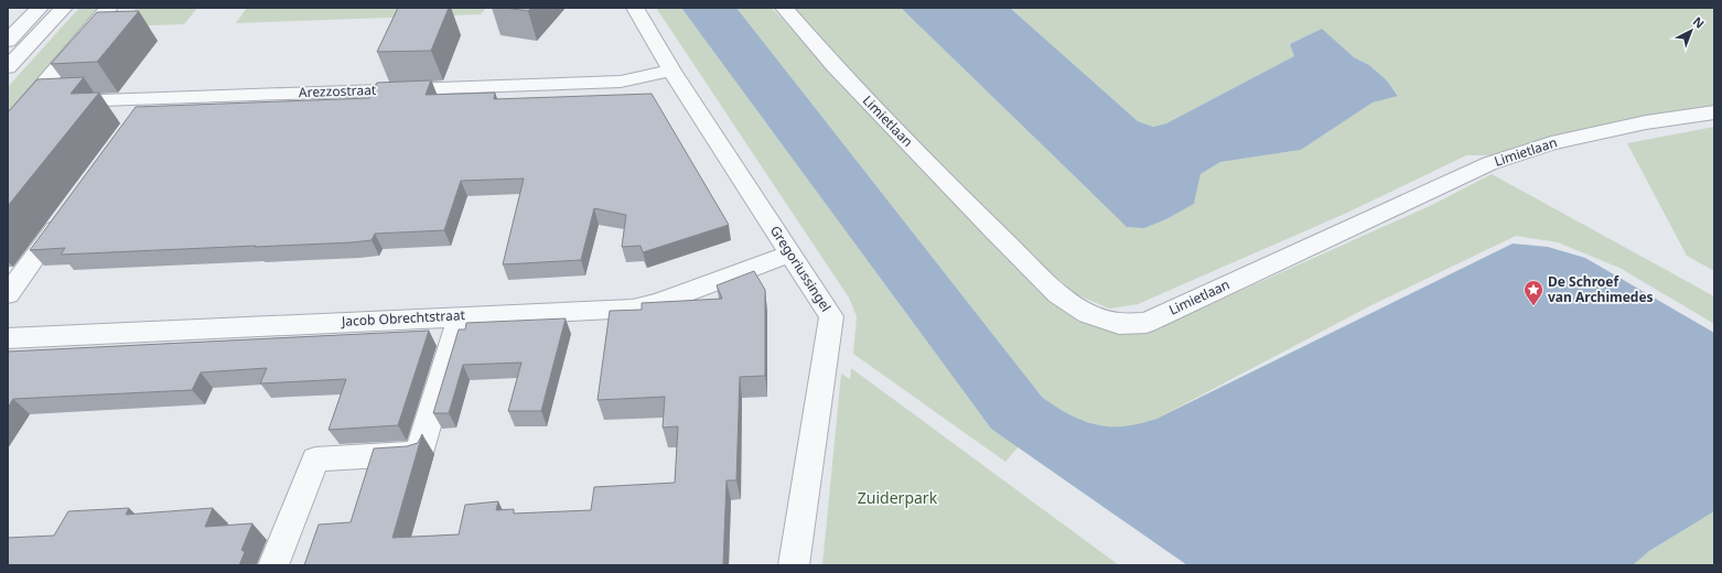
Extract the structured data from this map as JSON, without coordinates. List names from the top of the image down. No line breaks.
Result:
{"streets":{"street":["Arezzostraat","Limietlaan","Gregoriussingel","Jacob Obrechtstraat"]},"crossings":[["Arezzostraat","Gregoriussingel"],["Gregoriussingel","Jacob Obrechtstraat"]],"parks":["Zuiderpark"],"places":{"place":["De Schroef van Archimedes"]},"north":"top right"}
